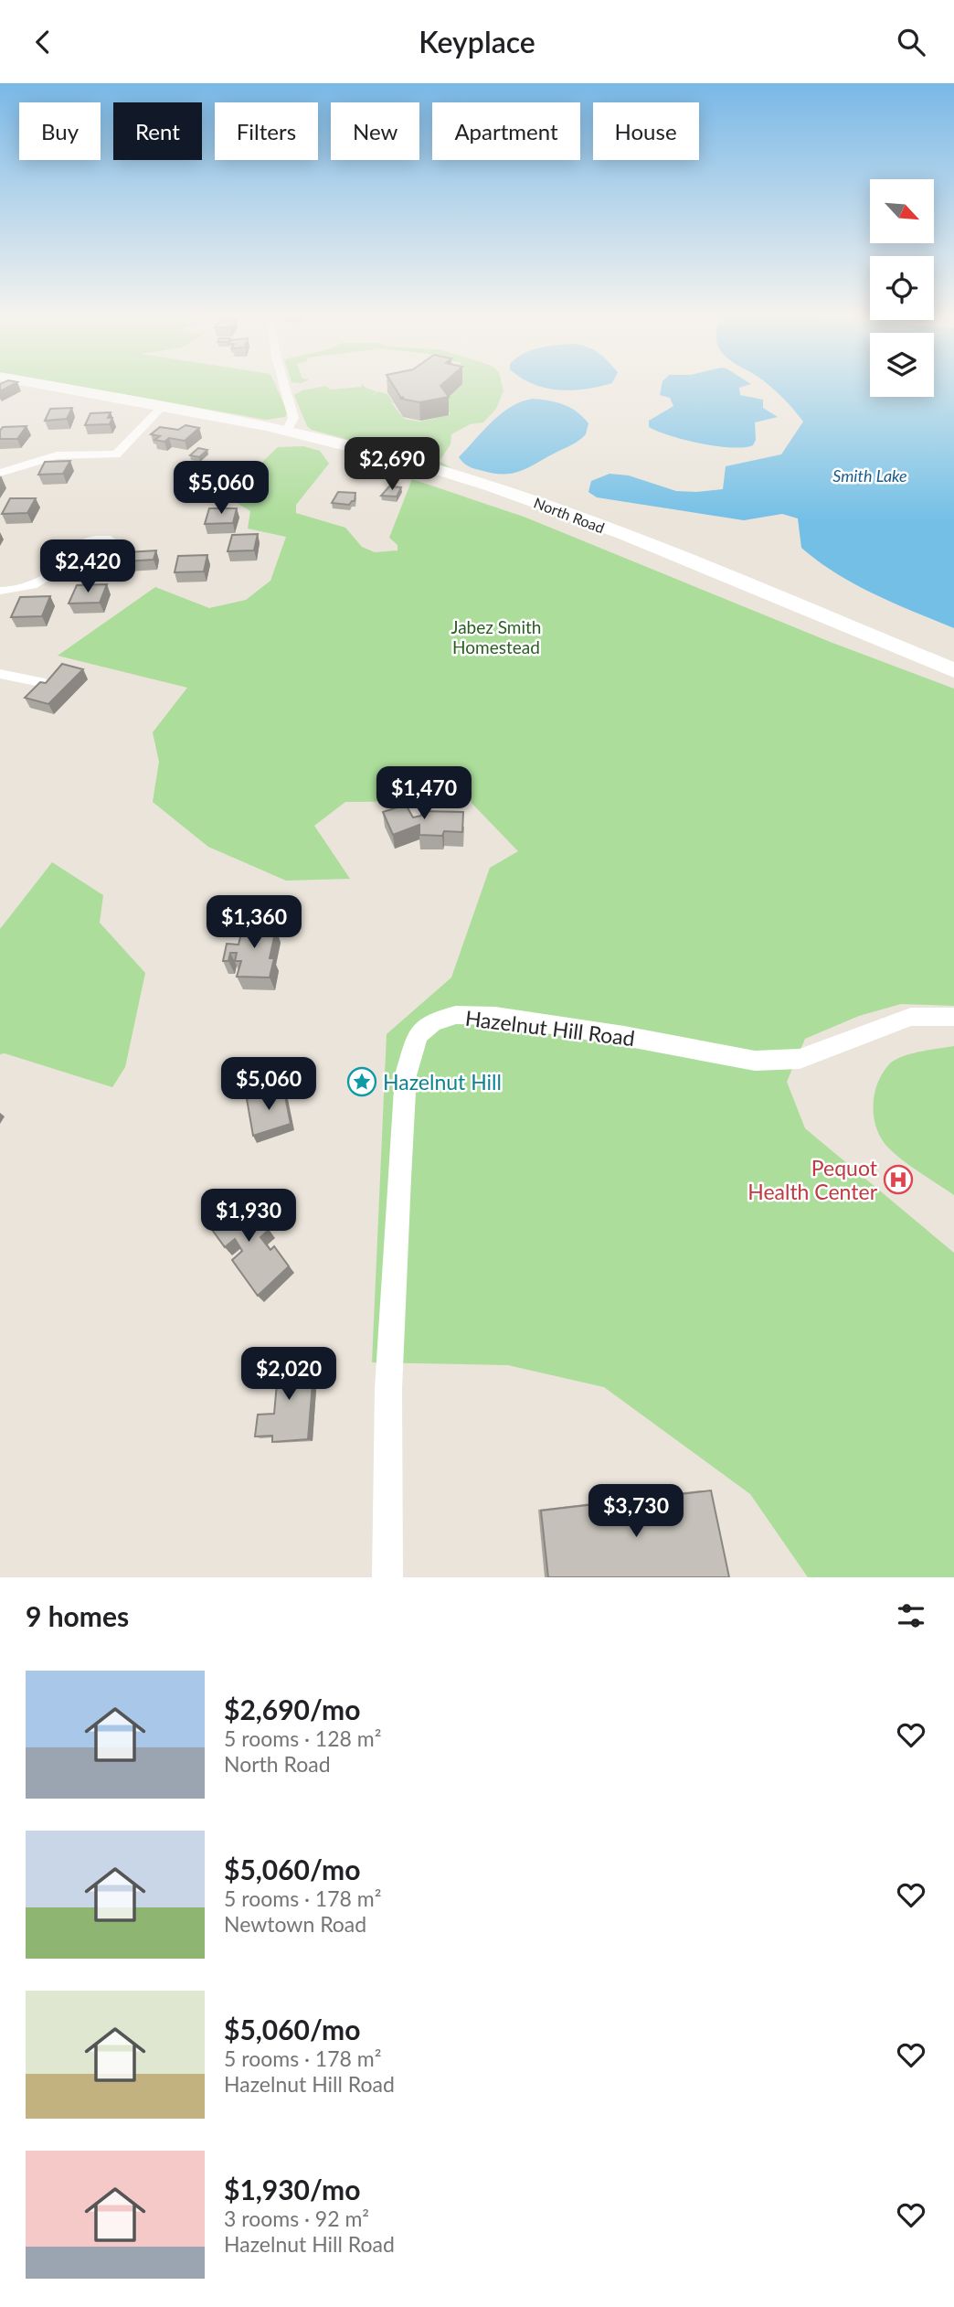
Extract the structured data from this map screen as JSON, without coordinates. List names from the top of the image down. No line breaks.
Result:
{"streets":{"main road":["North Road"],"street":["Hazelnut Hill Road"]},"water":["Smith Lake"],"parks":["Jabez Smith Homestead"],"places":{"place":["Hazelnut Hill"],"hospital":["Pequot Health Center"]},"north":"bottom right","page":{"header":"Keyplace","chip":["Buy","Rent","Filters","New","Apartment","House"],"price":["$2,690","$5,060","$2,420","$1,470","$1,360","$5,060","$1,930","$2,020","$3,730"],"heading":"9 homes","list":[{"name":"$2,690/mo","note":"5 rooms · 128 m² · North Road"},{"name":"$5,060/mo","note":"5 rooms · 178 m² · Newtown Road"},{"name":"$5,060/mo","note":"5 rooms · 178 m² · Hazelnut Hill Road"},{"name":"$1,930/mo","note":"3 rooms · 92 m² · Hazelnut Hill Road"}]}}
